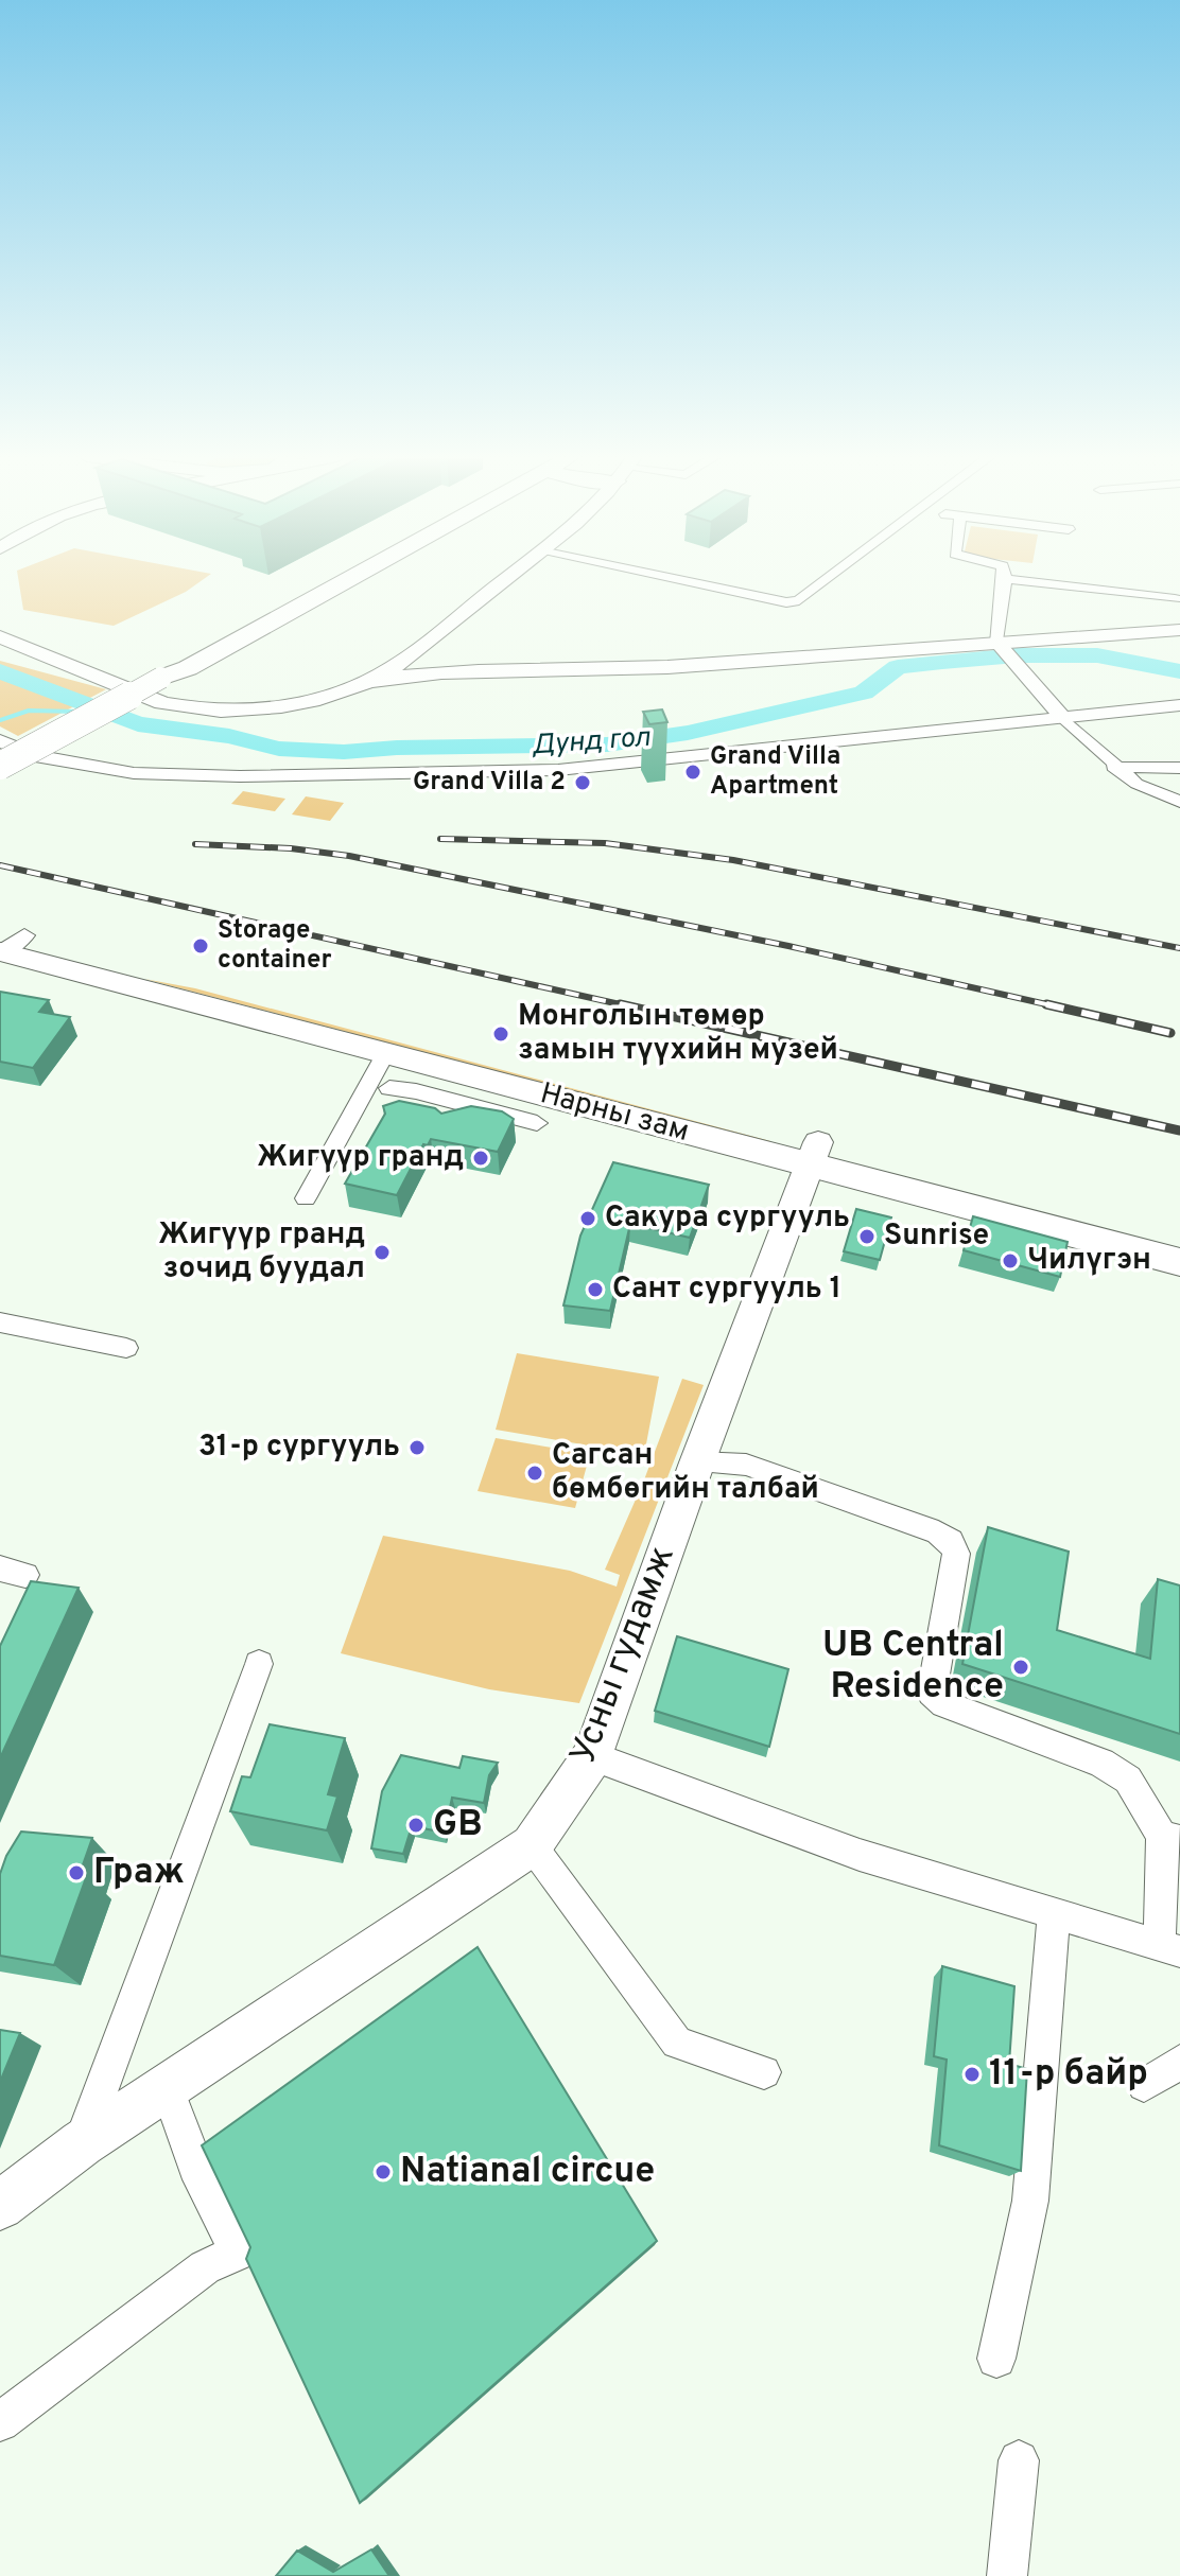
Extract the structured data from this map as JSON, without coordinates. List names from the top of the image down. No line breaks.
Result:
{"streets":{"main road":["Нарны зам","Усны гудамж"]},"crossings":[["Нарны зам","Усны гудамж"]],"water":["Дунд гол"],"places":["Grand Villa Apartment","Grand Villa 2","Storage container","Монголын төмөр замын түүхийн музей","Жигүүр гранд","Сакура сургууль","Sunrise","Жигүүр гранд зочид буудал","Чилүгэн","Сант сургууль 1","31-р сургууль","Сагсан бөмбөгийн талбай","UB Central Residence","GB","Граж","11-р байр","Natianal circue"]}
